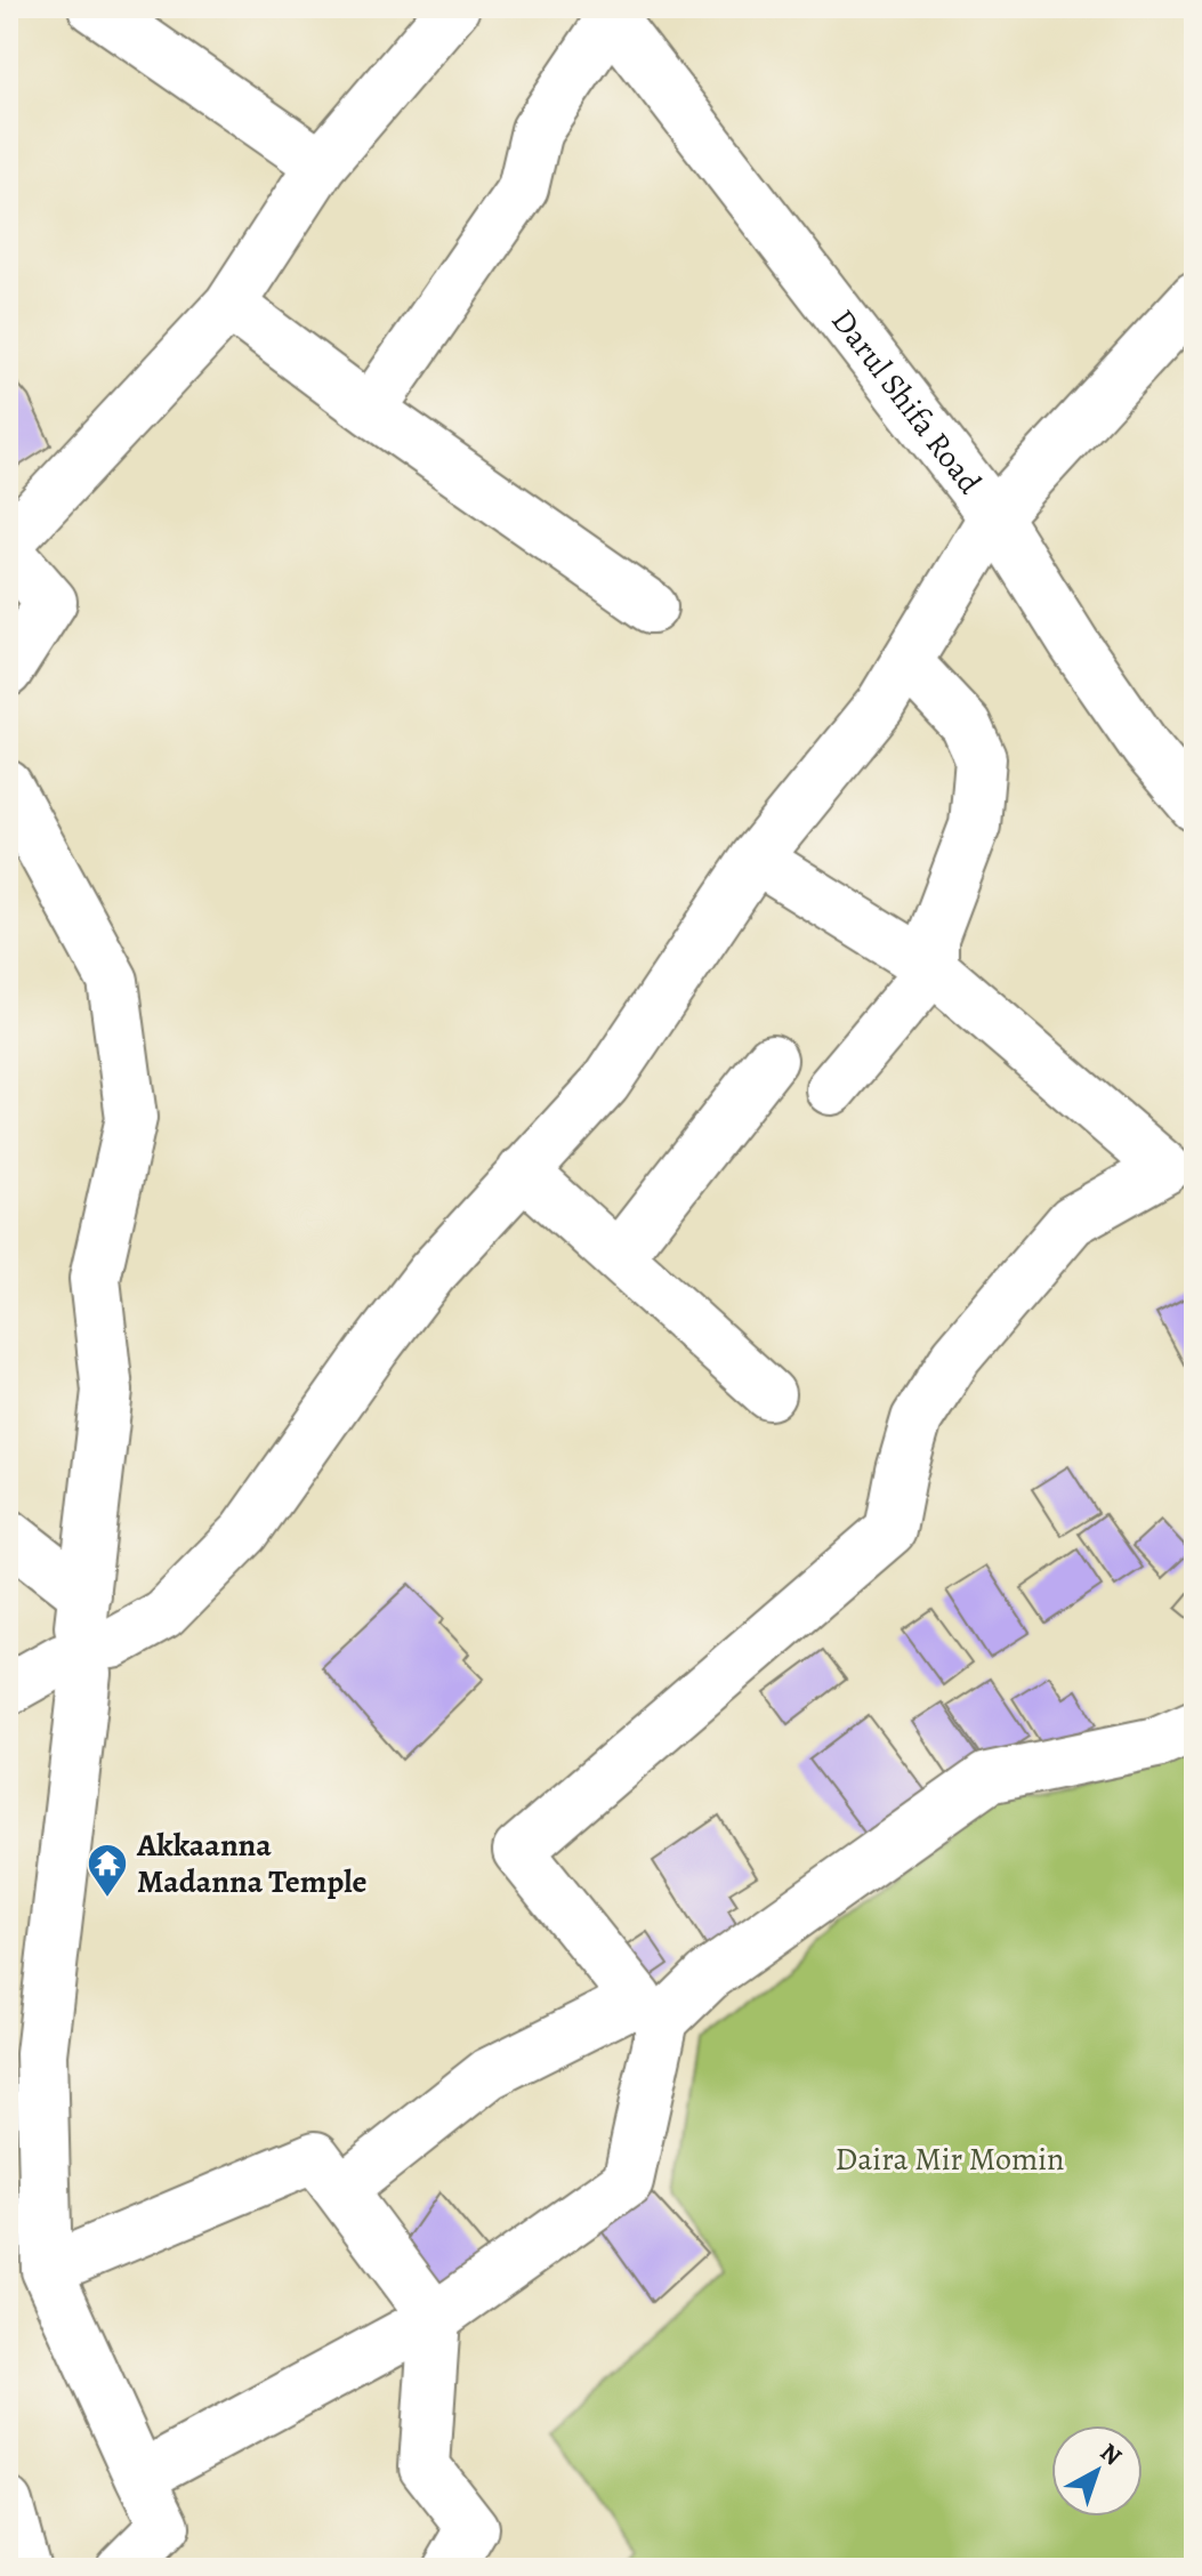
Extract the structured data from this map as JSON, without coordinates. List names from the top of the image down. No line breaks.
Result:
{"streets":{"main road":["Darul Shifa Road"]},"parks":["Daira Mir Momin"],"places":{"temple":["Akkaanna Madanna Temple"]},"north":"top right"}
